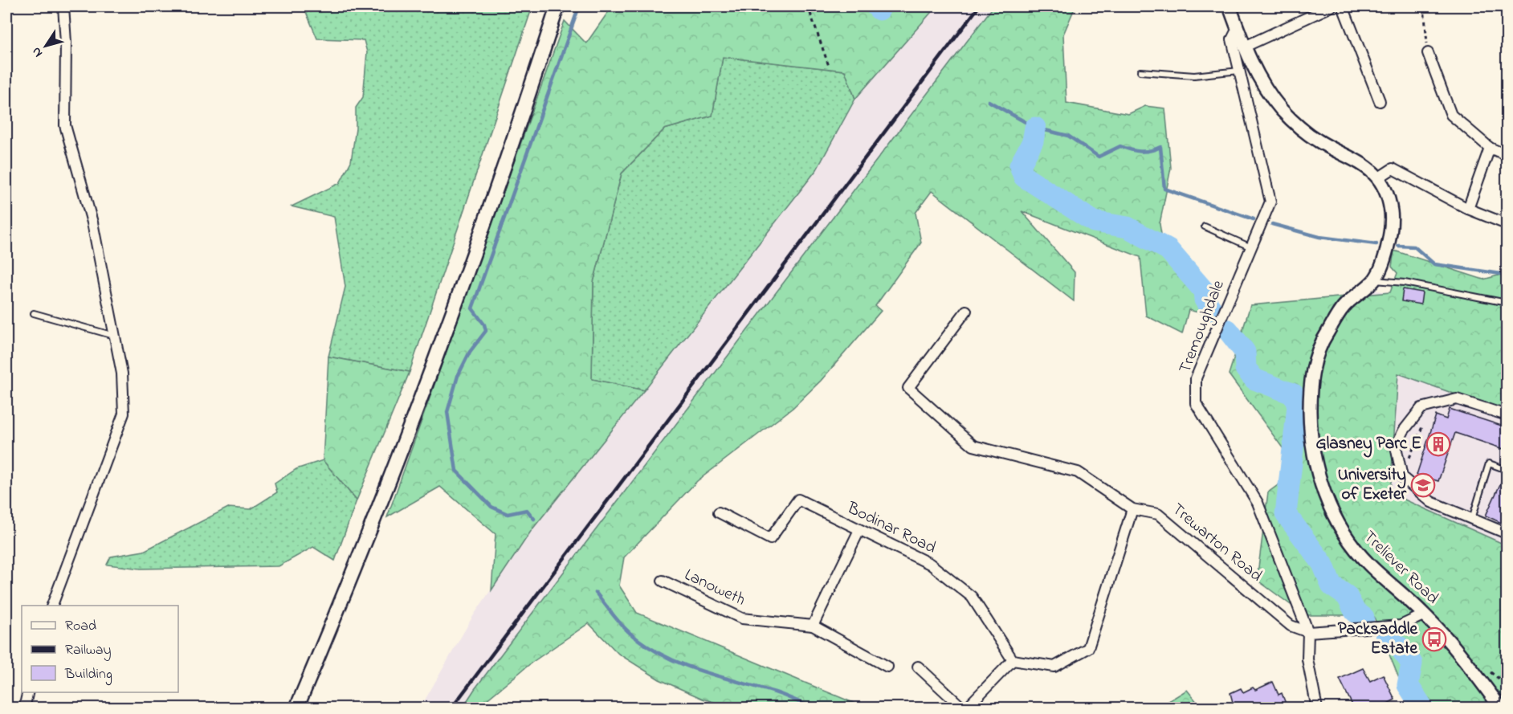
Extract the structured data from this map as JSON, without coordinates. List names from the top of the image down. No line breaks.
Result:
{"streets":{"street":["Tremoughdale","Bodinar Road","Trewarton Road","Treliever Road","Lanoweth"]},"crossings":[["Tremoughdale","Trewarton Road"],["Tremoughdale","Treliever Road"]],"places":{"building":["Glasney Parc E"],"school or university":["University of Exeter"],"bus stop":["Packsaddle Estate"]},"legend":["Road","Railway","Building"],"north":"bottom left"}
